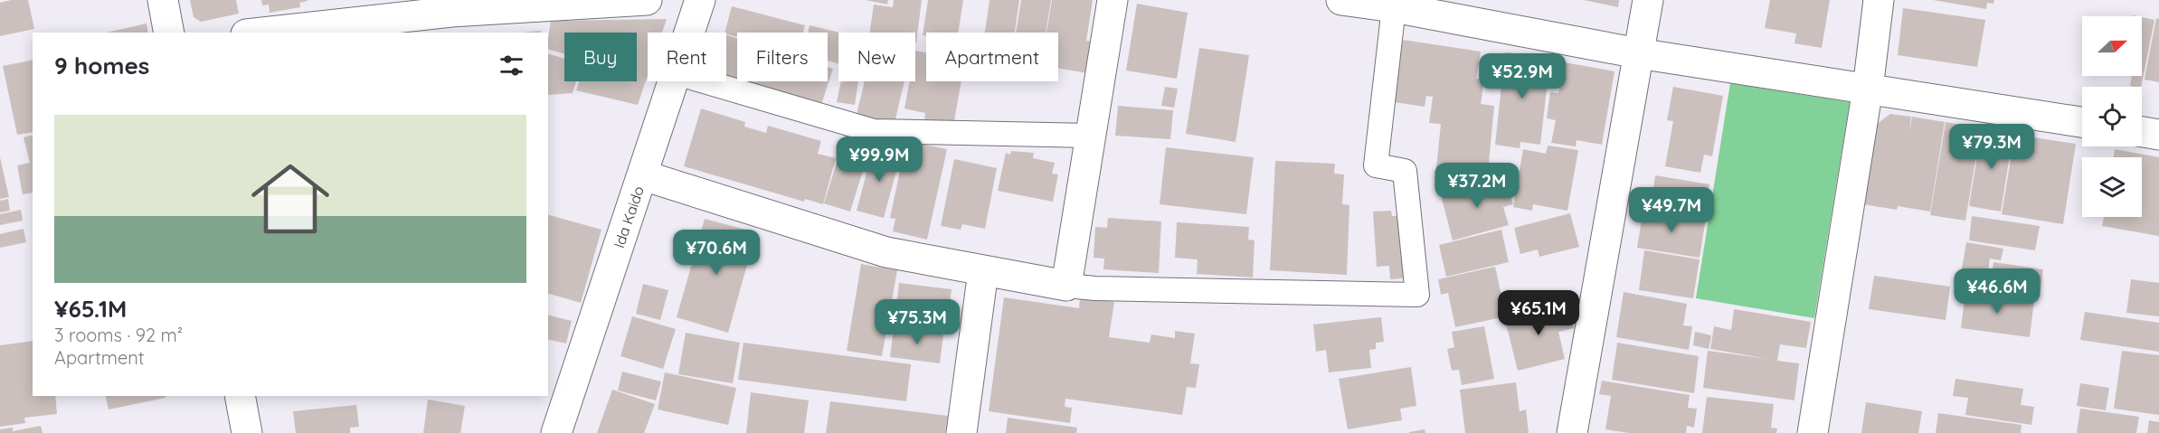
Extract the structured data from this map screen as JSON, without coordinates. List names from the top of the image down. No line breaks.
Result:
{"streets":{"street":["Ida Kaido"]},"north":"right","page":{"chip":["Buy","Rent","Filters","New","Apartment"],"heading":"9 homes","price":["¥52.9M","¥79.3M","¥99.9M","¥37.2M","¥49.7M","¥70.6M","¥46.6M","¥65.1M","¥75.3M"],"list":[{"name":"¥65.1M","note":"3 rooms · 92 m² · Apartment"}]}}
